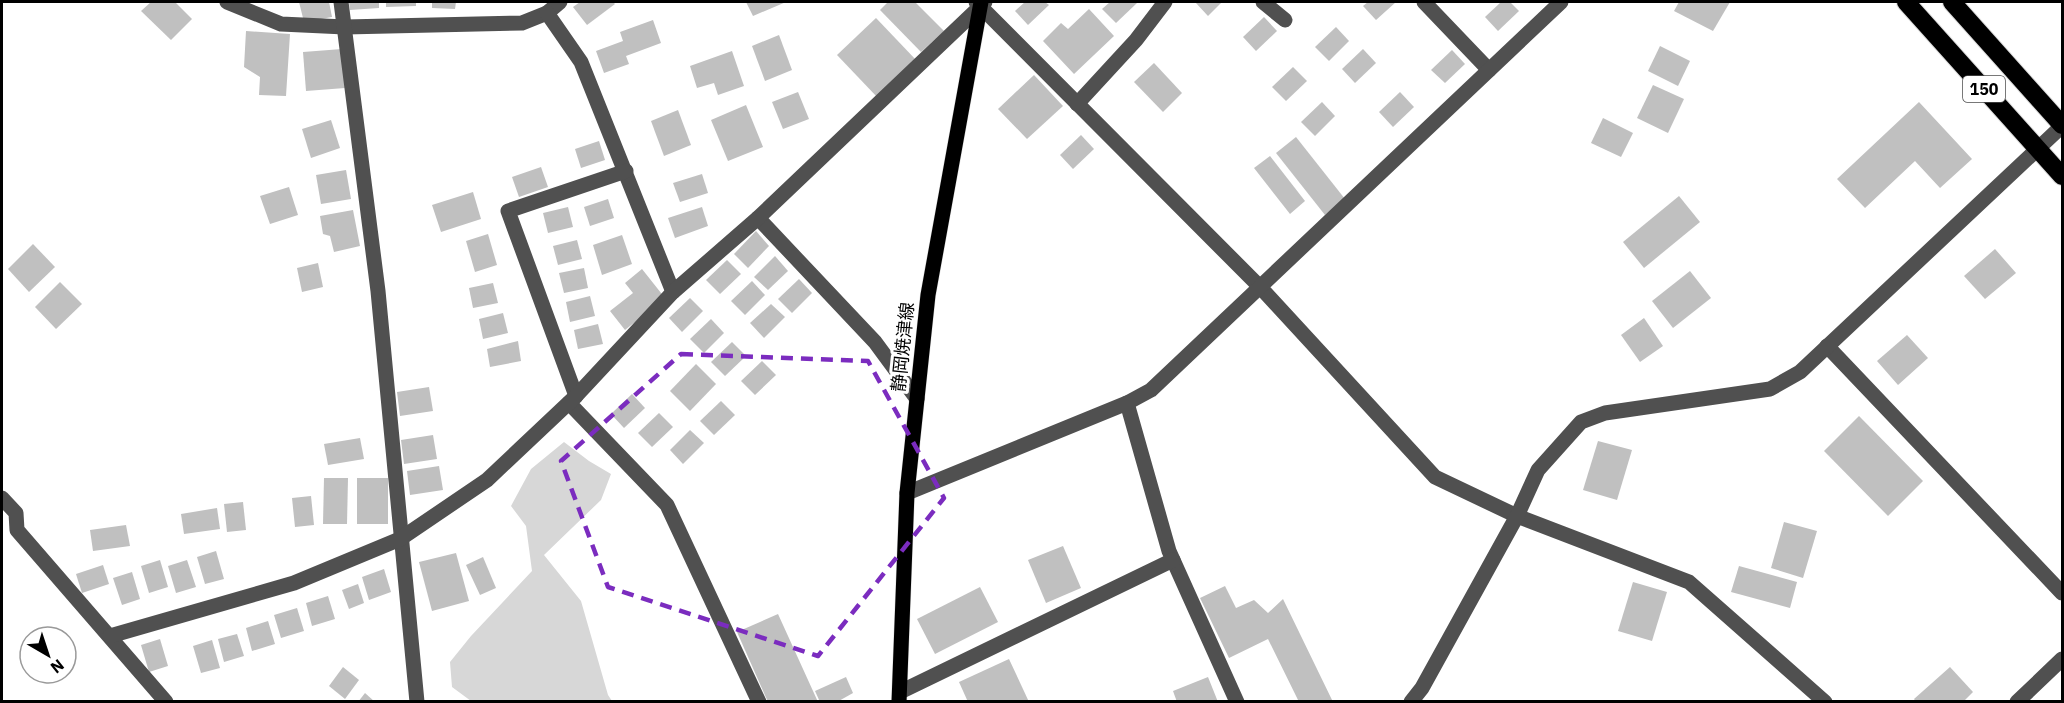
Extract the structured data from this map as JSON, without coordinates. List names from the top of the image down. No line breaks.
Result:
{"streets":{"highway":["150"],"main road":["静岡焼津線"]},"north":"bottom right"}
